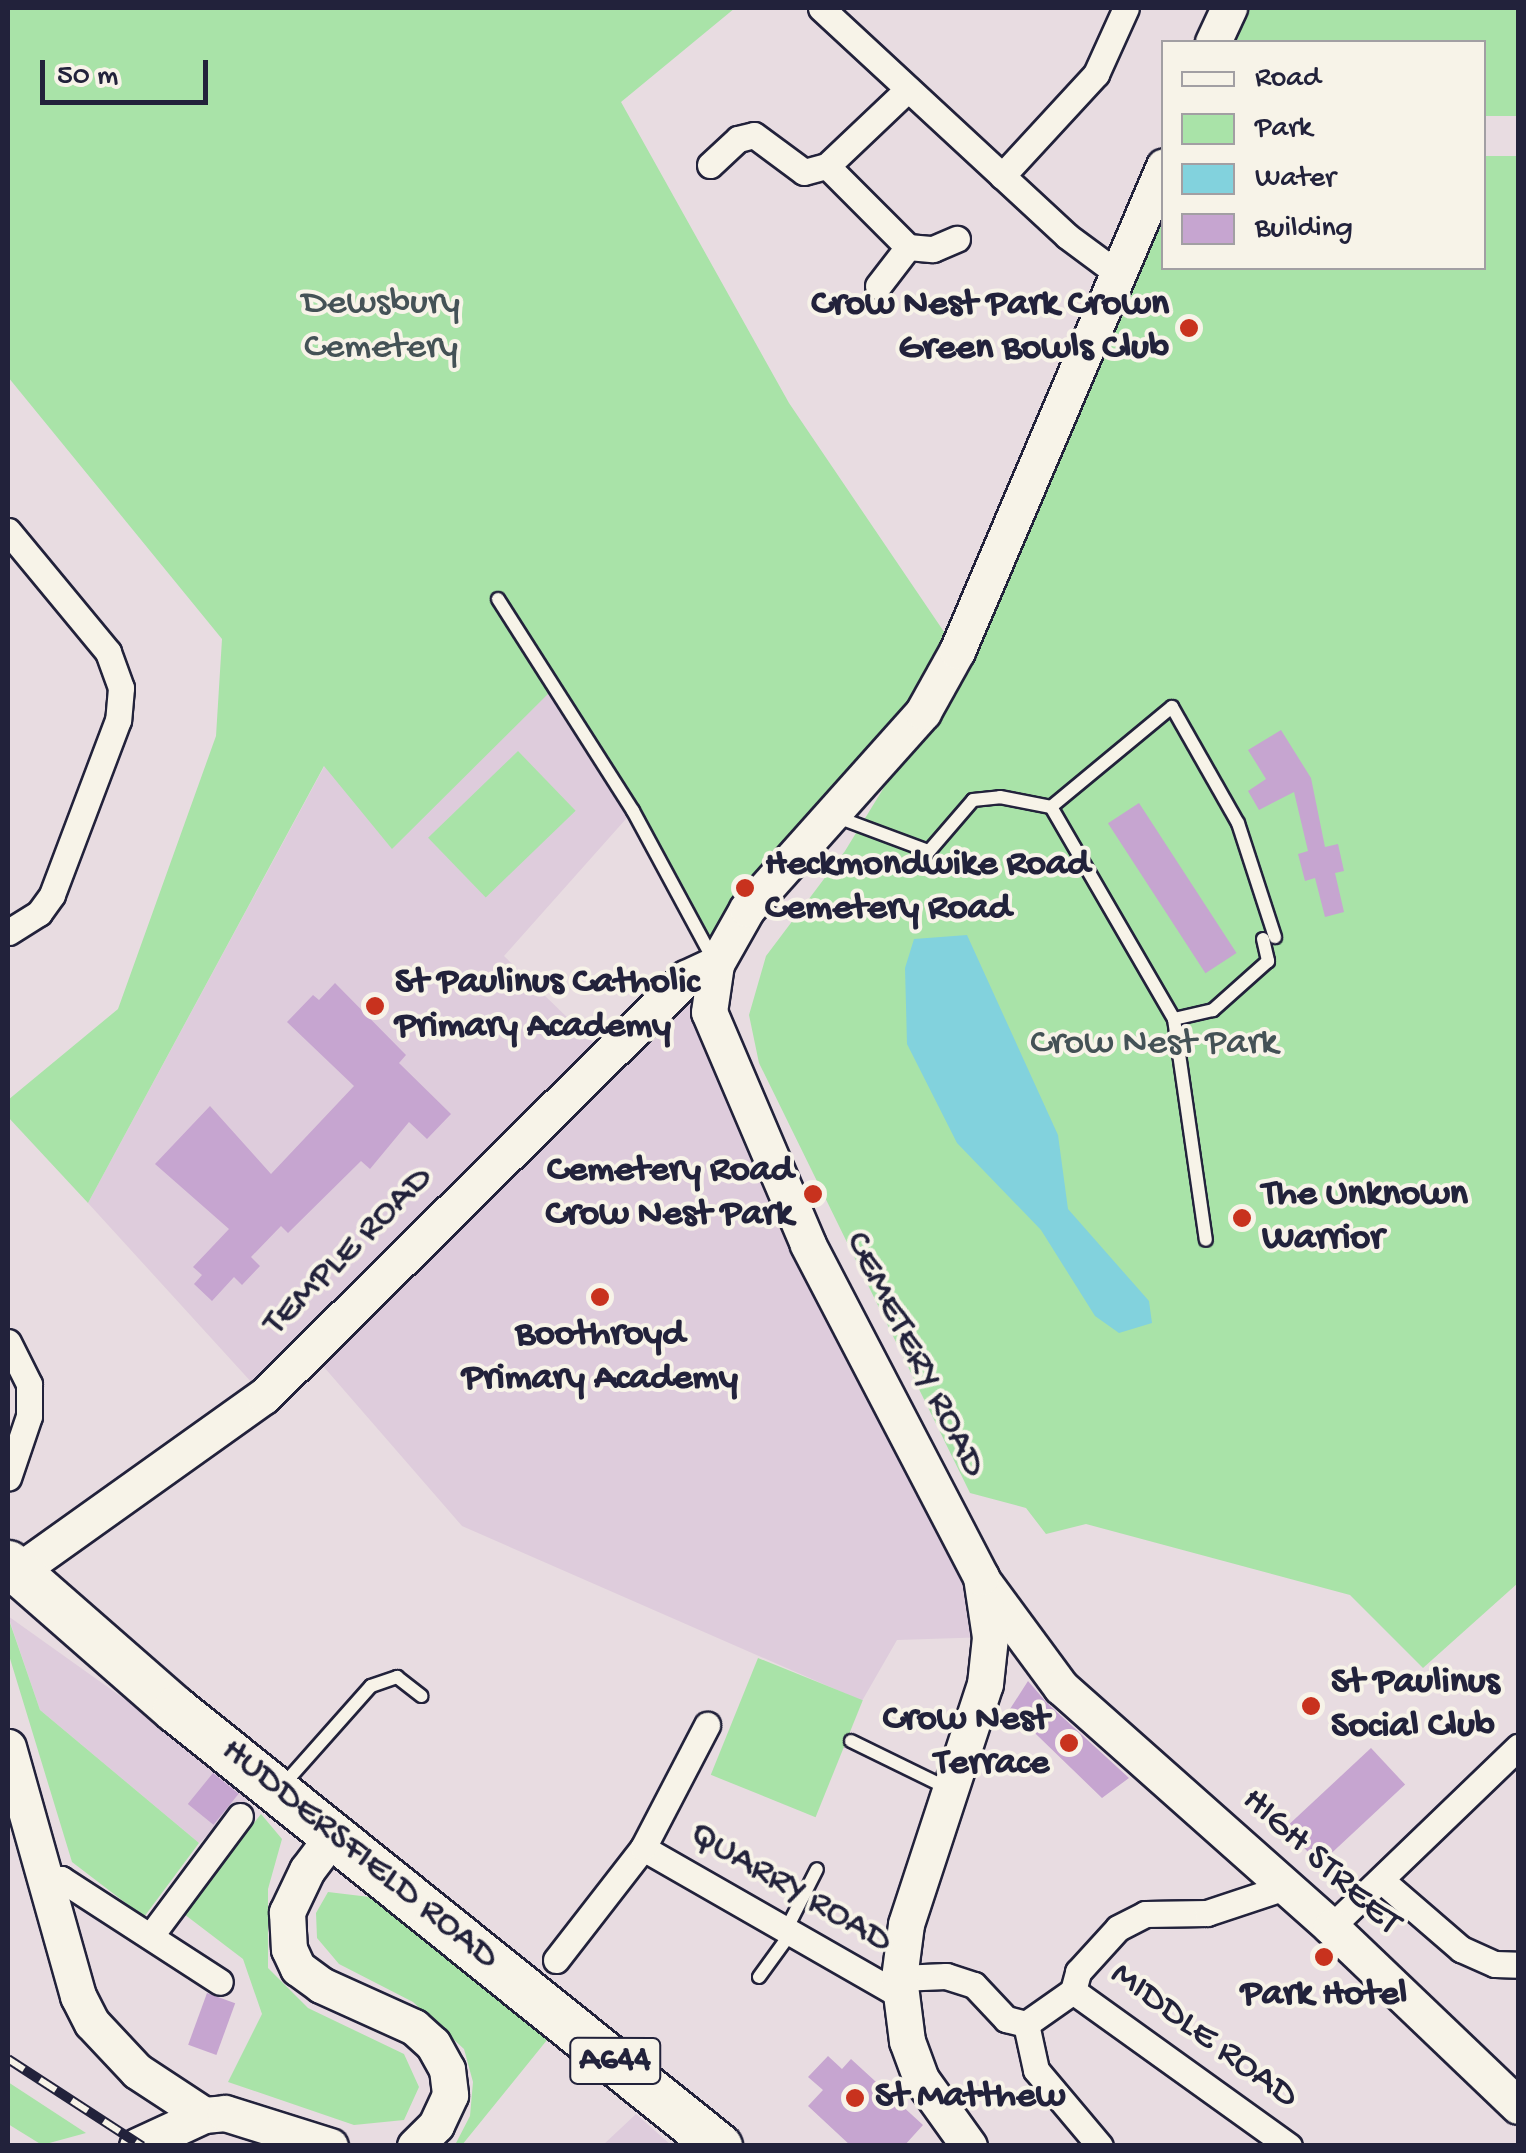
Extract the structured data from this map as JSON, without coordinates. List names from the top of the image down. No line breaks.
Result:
{"streets":{"highway":["HUDDERSFIELD ROAD","A644"],"main road":["TEMPLE ROAD","CEMETERY ROAD","HIGH STREET"],"street":["QUARRY ROAD","MIDDLE ROAD"]},"crossings":[["TEMPLE ROAD","CEMETERY ROAD"],["TEMPLE ROAD","HUDDERSFIELD ROAD"],["CEMETERY ROAD","HIGH STREET"],["CEMETERY ROAD","QUARRY ROAD"]],"parks":["Dewsbury Cemetery","Crow Nest Park"],"places":["Crow Nest Park Crown Green Bowls Club","Heckmondwike Road Cemetery Road","St Paulinus Catholic Primary Academy","Cemetery Road Crow Nest Park","The Unknown Warrior","Boothroyd Primary Academy","St Paulinus Social Club","Crow Nest Terrace","Park Hotel","St Matthew"],"legend":["Road","Park","Water","Building"],"scale_bar":"50 m"}
